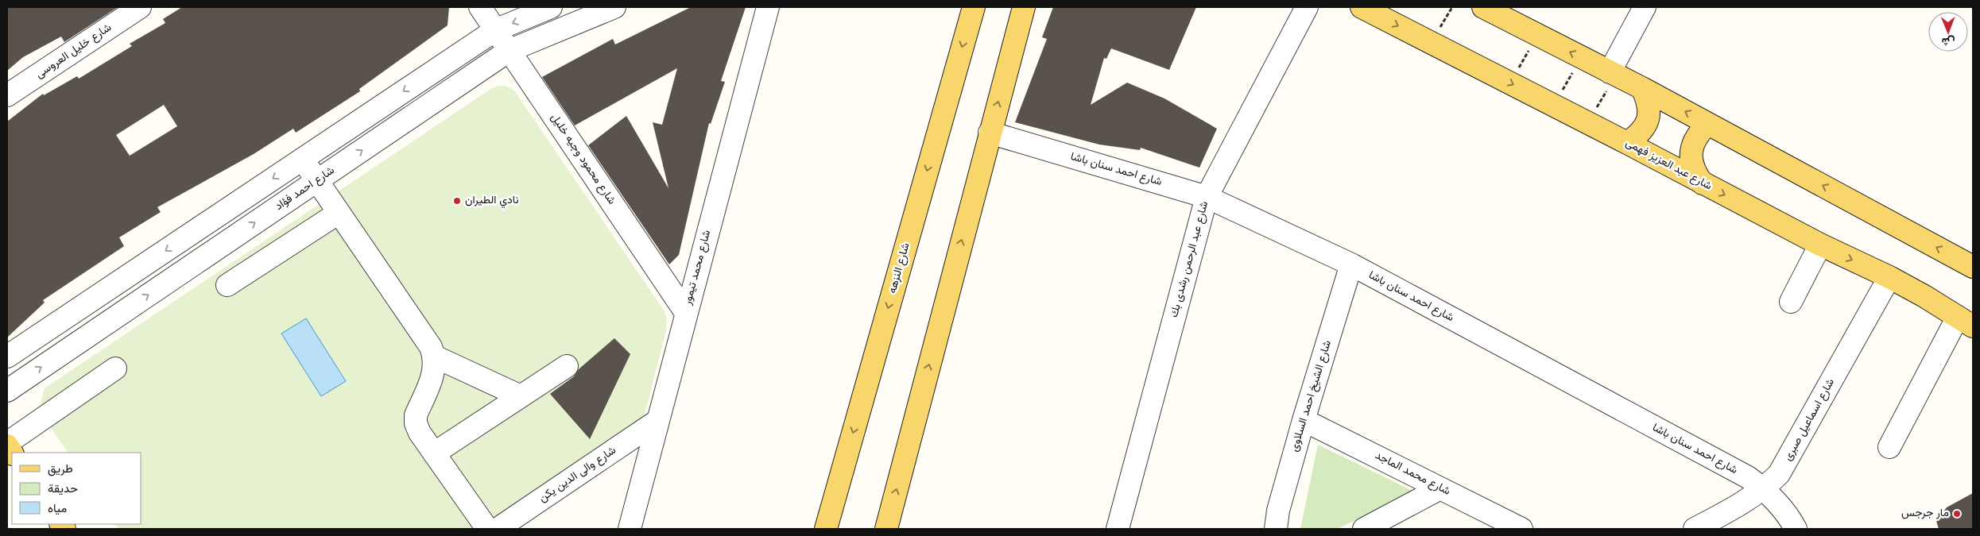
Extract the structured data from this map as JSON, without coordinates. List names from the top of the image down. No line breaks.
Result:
{"streets":{"main road":["شارع عبد العزيز فهمى","شارع النزهه"],"street":["شارع خليل العروسى","شارع محمود وجيه خليل","شارع احمد سنان باشا","شارع احمد فؤاد","شارع عبد الرحمن رشدى بك","شارع محمد تيمور","شارع الشيخ احمد السلاوى","شارع اسماعيل صبرى","شارع محمد الماجد","شارع والى الدين يكن"]},"crossings":[["شارع محمود وجيه خليل","شارع احمد فؤاد"],["شارع محمود وجيه خليل","شارع محمد تيمور"],["شارع عبد العزيز فهمى","شارع اسماعيل صبرى"],["شارع احمد سنان باشا","شارع عبد الرحمن رشدى بك"],["شارع احمد سنان باشا","شارع الشيخ احمد السلاوى"],["شارع احمد سنان باشا","شارع اسماعيل صبرى"],["شارع محمد تيمور","شارع والى الدين يكن"],["شارع الشيخ احمد السلاوى","شارع محمد الماجد"]],"places":["نادي الطيران","مار جرجس"],"legend":["طريق","حديقة","مياه"],"north":"bottom"}
